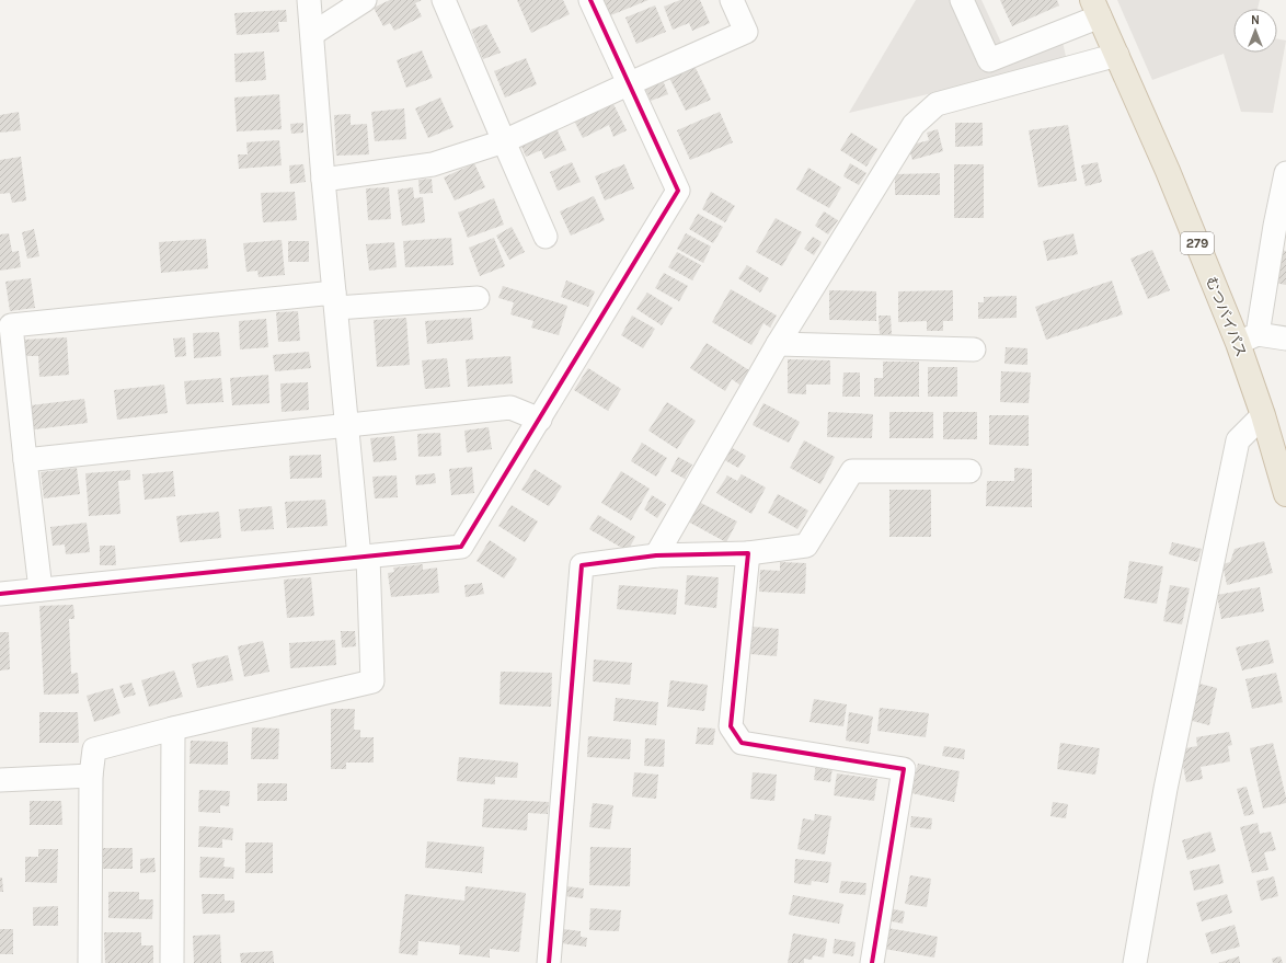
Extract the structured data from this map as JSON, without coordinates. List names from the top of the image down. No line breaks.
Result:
{"streets":{"highway":["279","むつバイパス"]},"north":"top"}
